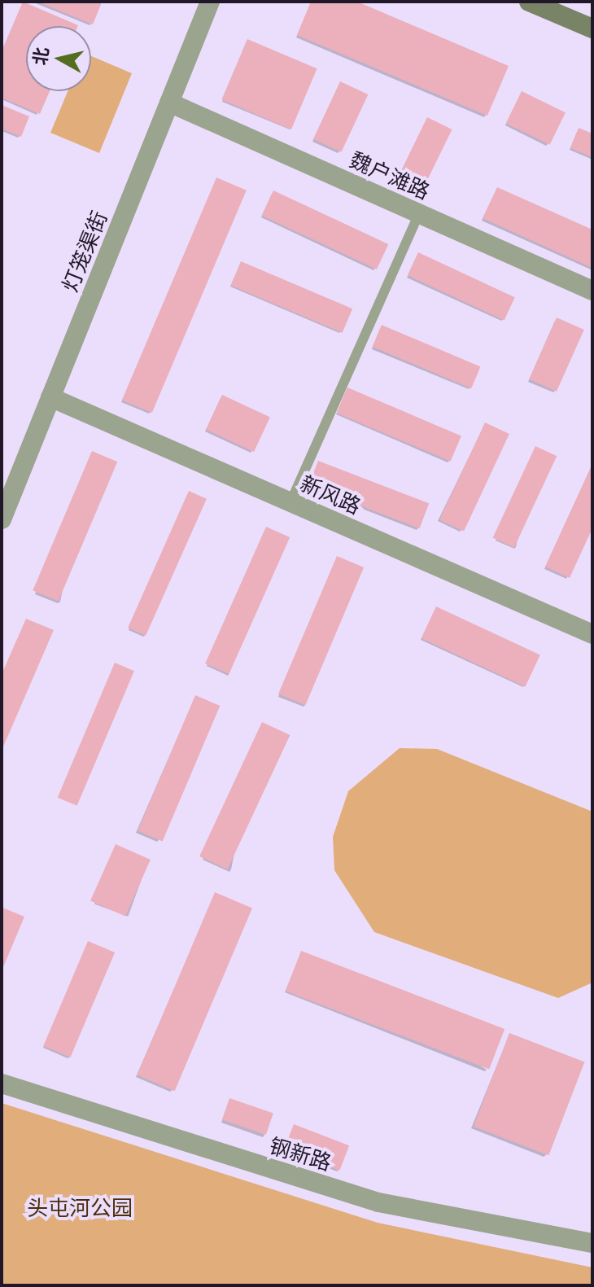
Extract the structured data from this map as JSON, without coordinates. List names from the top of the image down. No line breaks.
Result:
{"streets":{"street":["魏户滩路","灯笼渠街","新风路","钢新路"]},"crossings":[["魏户滩路","灯笼渠街"],["灯笼渠街","新风路"]],"parks":["头屯河公园"],"north":"left"}
